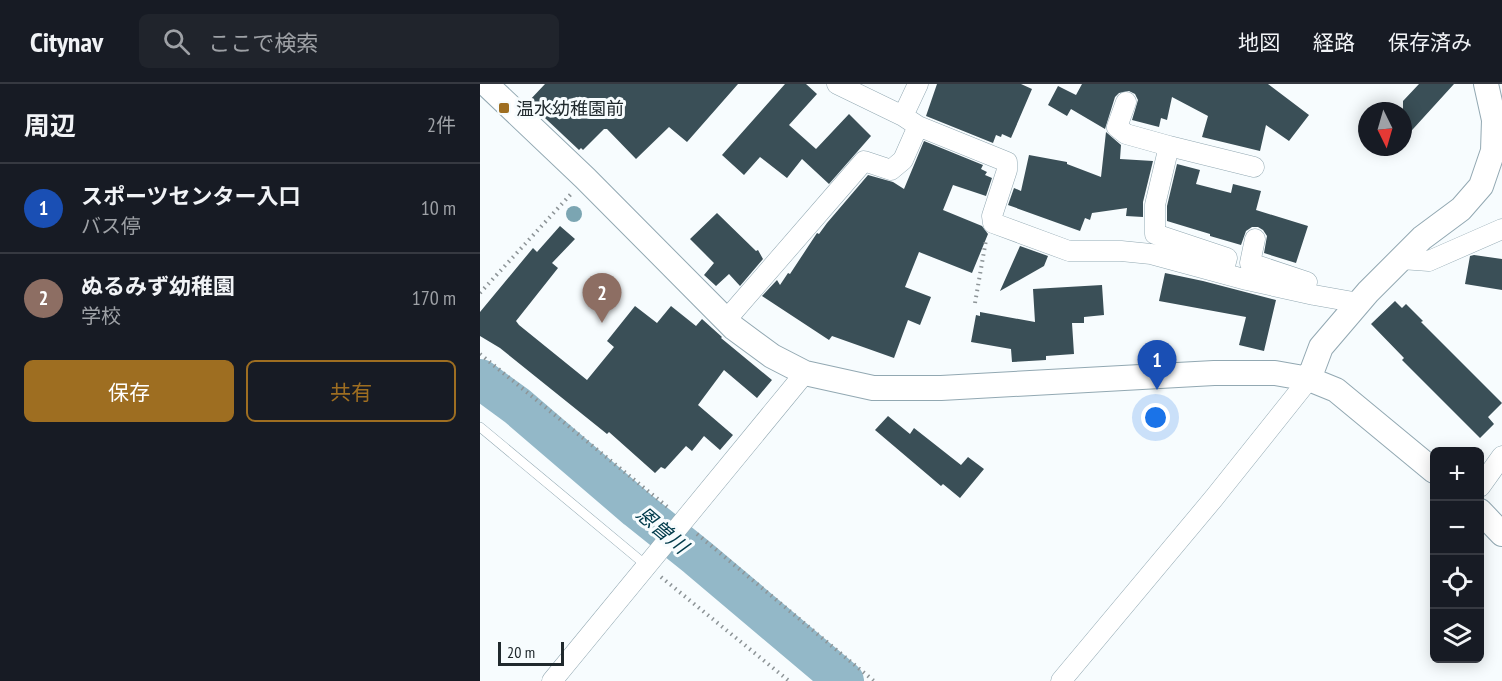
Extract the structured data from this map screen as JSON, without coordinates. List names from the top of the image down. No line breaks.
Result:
{"water":["恩曽川"],"places":{"transit":["温水幼稚園前"]},"scale_bar":"20 m","north":"bottom","page":{"header":"Citynav","search":"ここで検索","nav":["地図","経路","保存済み"],"heading":["周辺","2件"],"list":[{"mark":"1","name":"スポーツセンター入口","note":"バス停","value":"10 m"},{"mark":"2","name":"ぬるみず幼稚園","note":"学校","value":"170 m"}],"pins":["2","1"],"buttons":["保存","共有"],"map_buttons":["+","−"],"scale":"20 m"}}
